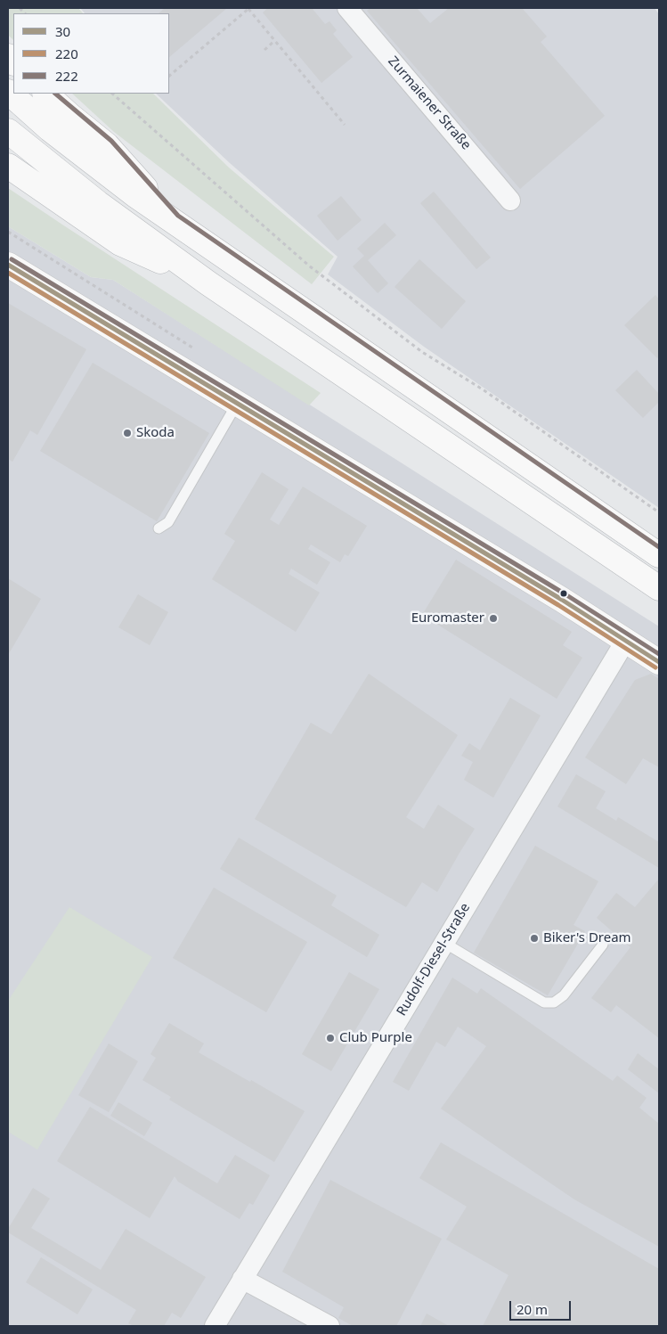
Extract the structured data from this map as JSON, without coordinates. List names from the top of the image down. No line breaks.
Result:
{"streets":{"street":["Zurmaiener Straße","Rudolf-Diesel-Straße"]},"places":["Skoda","Euromaster","Biker's Dream","Club Purple"],"lines":["transit line 222","transit line 30","transit line 220"],"legend":["30","220","222"],"scale_bar":"20 m"}
